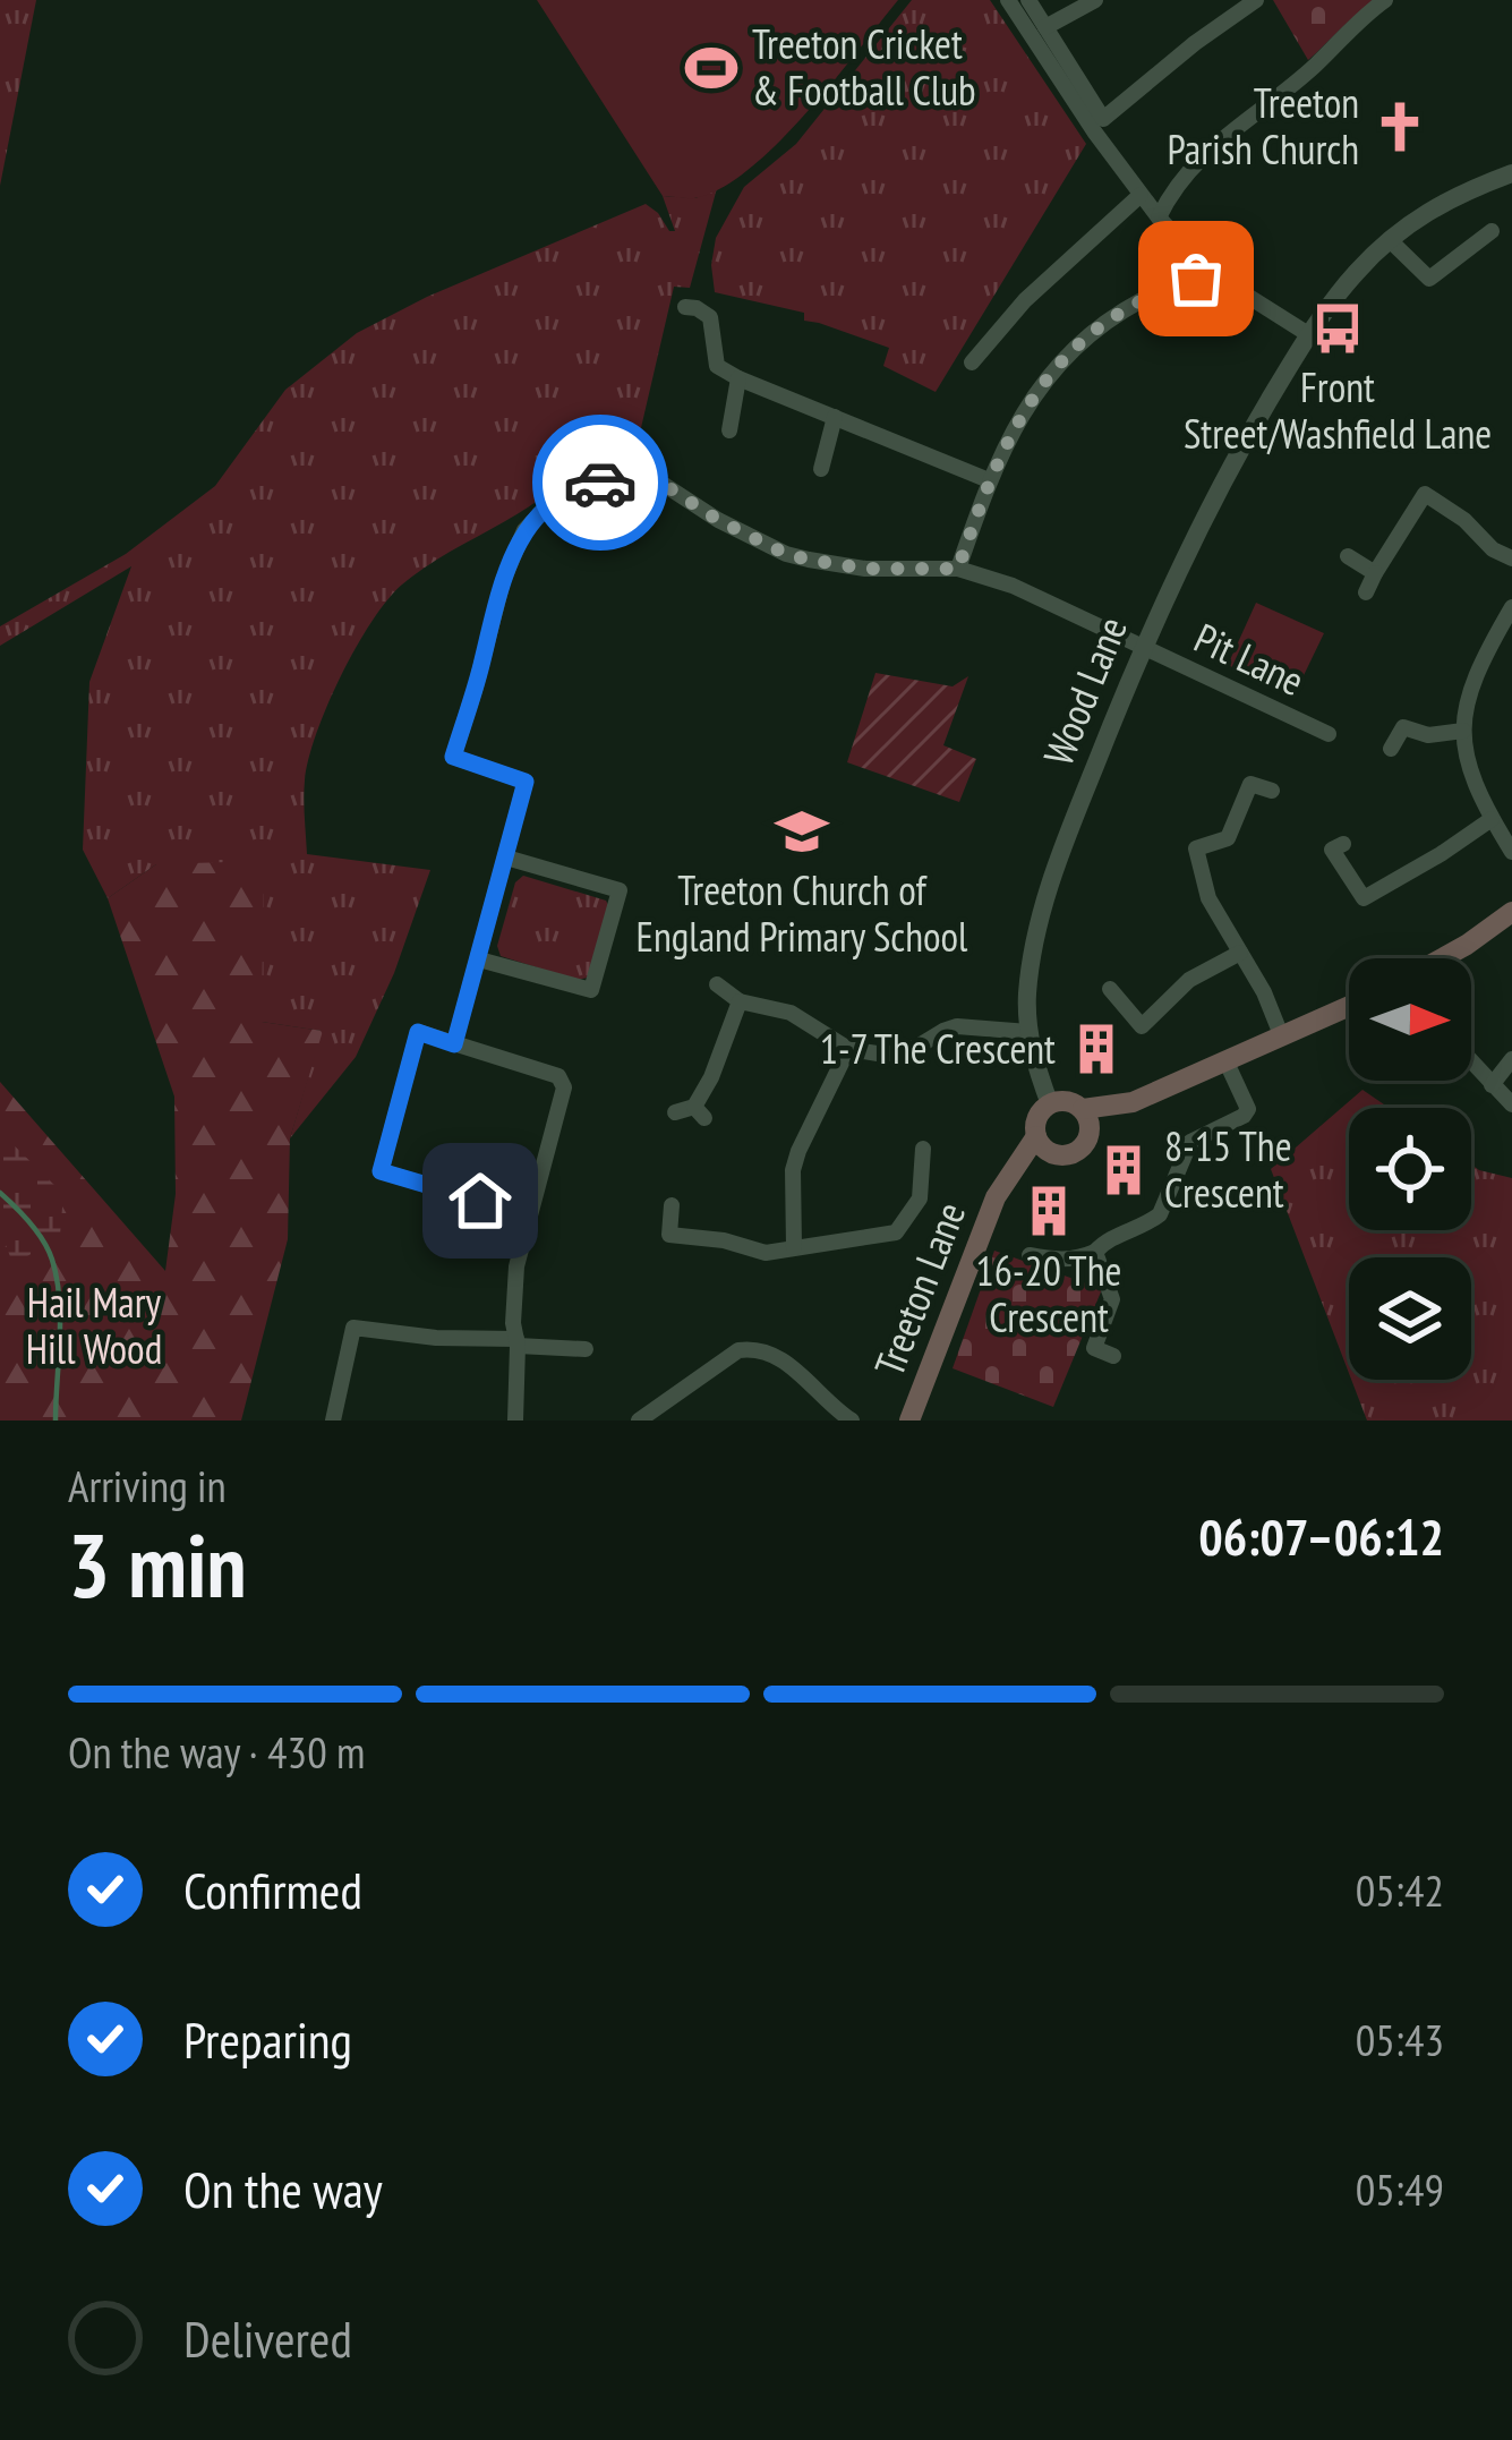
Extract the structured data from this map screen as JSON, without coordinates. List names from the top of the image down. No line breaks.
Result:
{"streets":{"main road":["Treeton Lane"],"street":["Pit Lane","Wood Lane"]},"crossings":[["Pit Lane","Wood Lane"],["Wood Lane","Treeton Lane"]],"parks":["Hail Mary Hill Wood"],"places":{"sports":["Treeton Cricket & Football Club"],"church":["Treeton Parish Church"],"bus stop":["Front Street/Washfield Lane"],"school or university":["Treeton Church of England Primary School"],"building":["1-7 The Crescent","8-15 The Crescent","16-20 The Crescent"]},"north":"right","page":{"heading":["3 min","Arriving in","06:07–06:12"],"bar":"On the way · 430 m","list":[["Confirmed","05:42"],["Preparing","05:43"],["On the way","05:49"],"Delivered"]}}
